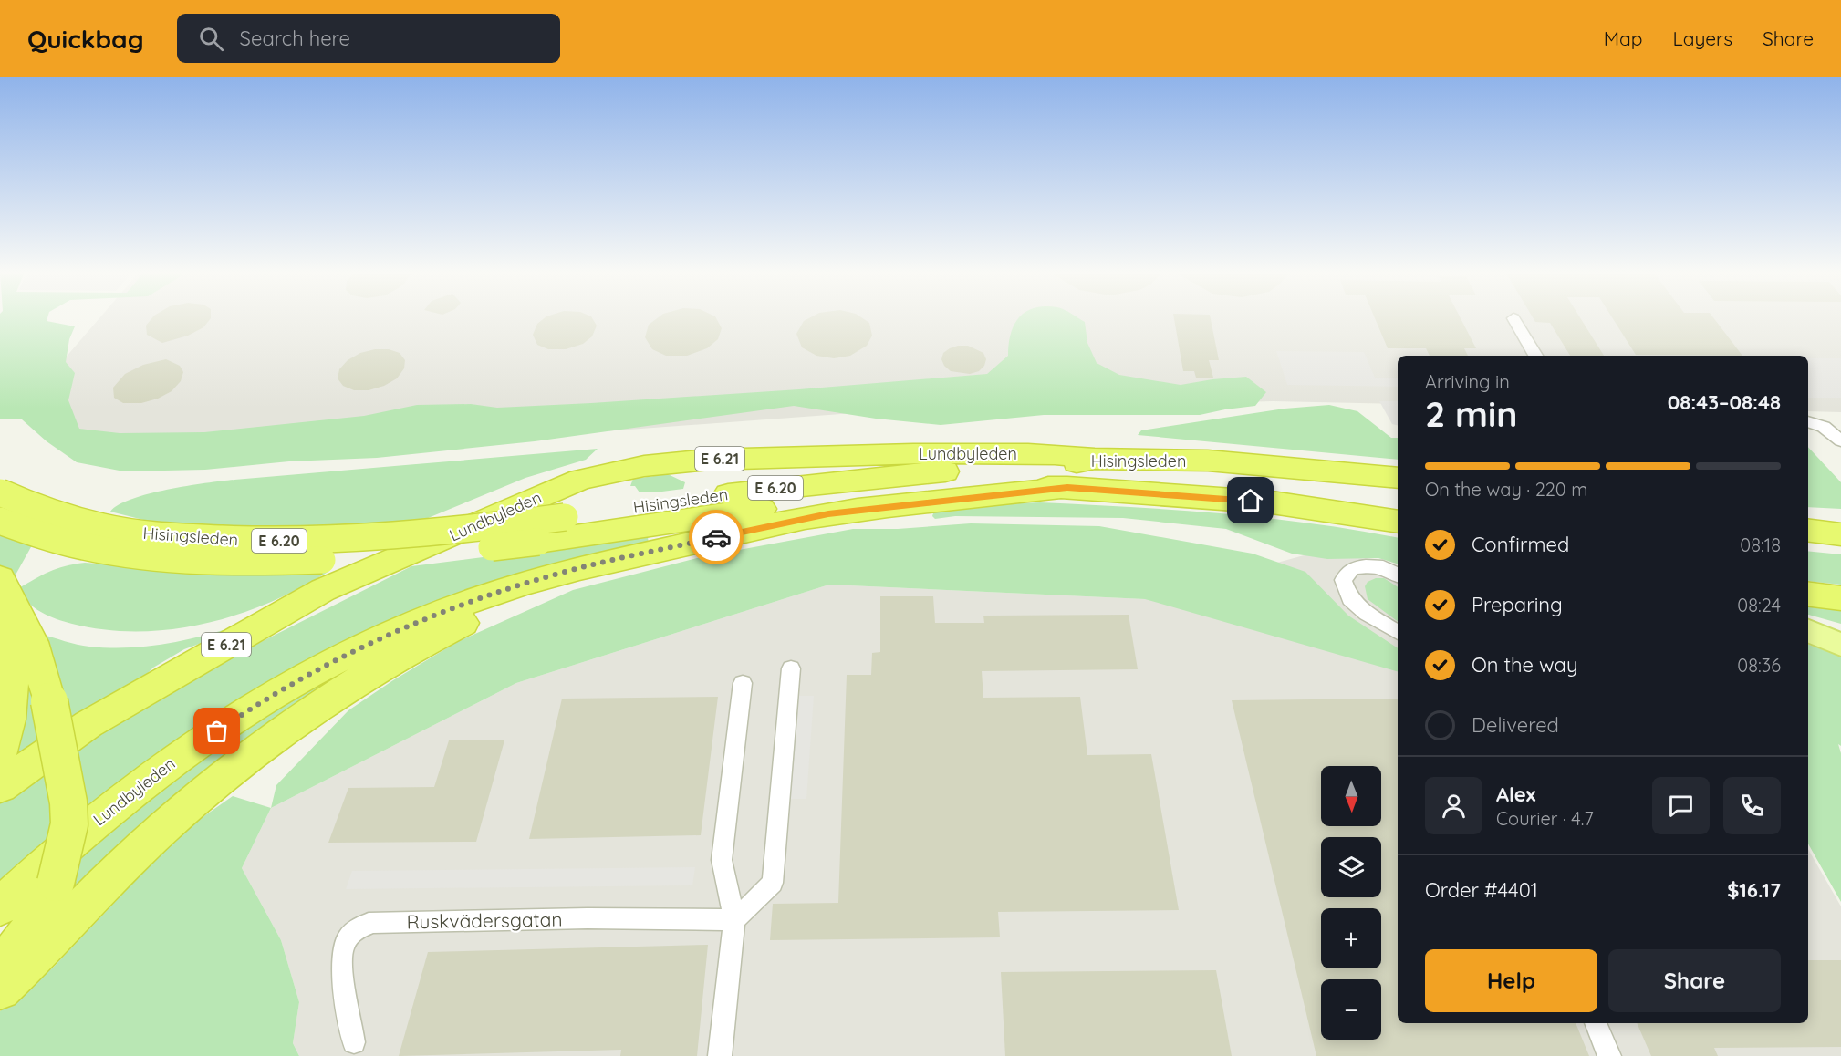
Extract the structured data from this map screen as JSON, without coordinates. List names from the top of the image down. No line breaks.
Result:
{"streets":{"highway":["Lundbyleden","E 6.21","Hisingsleden","E 6.20"],"street":["Ruskvädersgatan"]},"crossings":[["Lundbyleden","E 6.21"],["Lundbyleden","Hisingsleden"]],"north":"bottom","page":{"header":"Quickbag","search":"Search here","nav":["Map","Layers","Share"],"heading":["2 min","Arriving in","08:43–08:48"],"panel":["Alex","Courier · 4.7","Order #4401","$16.17"],"bar":"On the way · 220 m","list":[["Confirmed","08:18"],["Preparing","08:24"],["On the way","08:36"],"Delivered"],"map_buttons":["+","−"],"buttons":["Help","Share"]}}
